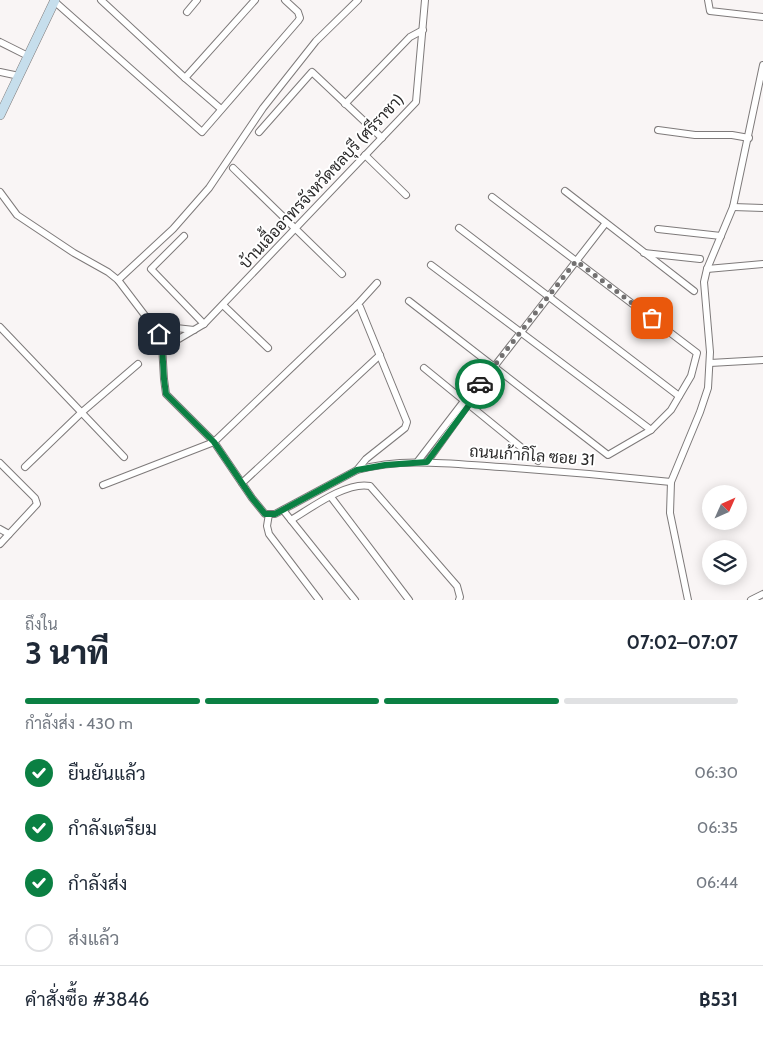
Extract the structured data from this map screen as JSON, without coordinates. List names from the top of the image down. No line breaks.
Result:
{"streets":{"street":["บ้านเอื้ออาทรจังหวัดชลบุรี (ศรีราชา)","ถนนเก้ากิโล ซอย 31"]},"north":"top right","page":{"heading":["3 นาที","ถึงใน","07:02–07:07"],"panel":["คำสั่งซื้อ #3846","฿531"],"bar":"กำลังส่ง · 430 m","list":[["ยืนยันแล้ว","06:30"],["กำลังเตรียม","06:35"],["กำลังส่ง","06:44"],"ส่งแล้ว"]}}
